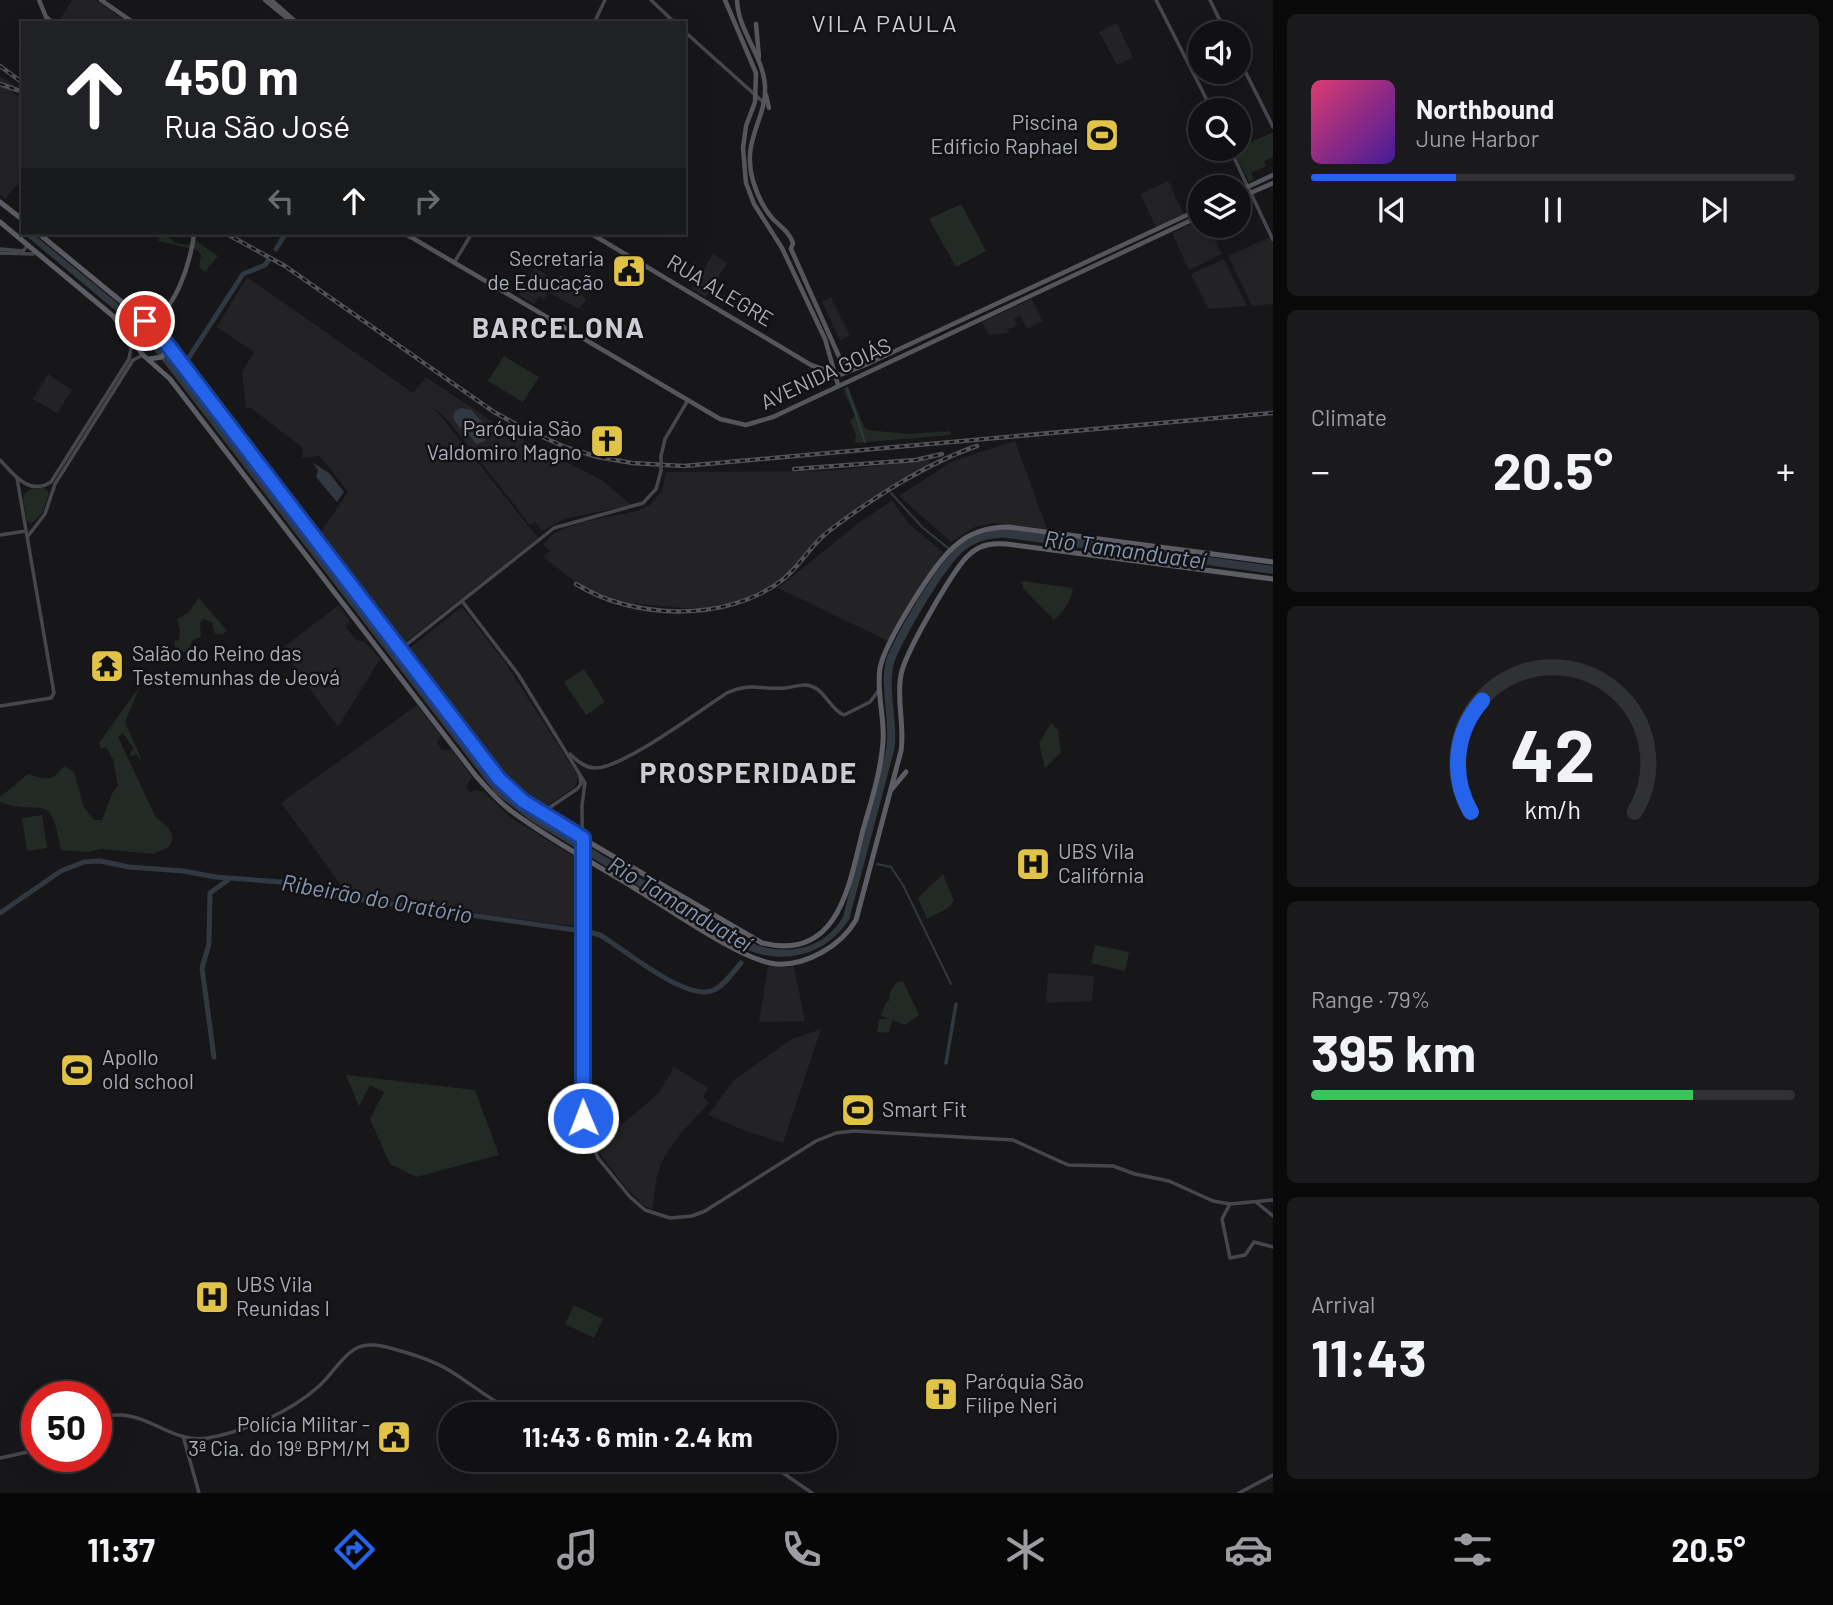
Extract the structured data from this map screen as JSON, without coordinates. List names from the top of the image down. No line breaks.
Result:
{"streets":{"main road":["RUA ALEGRE","AVENIDA GOIÁS"]},"crossings":[["RUA ALEGRE","AVENIDA GOIÁS"]],"districts":["VILA PAULA","BARCELONA","PROSPERIDADE"],"water":["Rio Tamanduateí","Ribeirão do Oratório"],"places":{"sports":["Piscina Edificio Raphael","Apollo old school","Smart Fit"],"public building":["Secretaria de Educação","Polícia Militar - 3ª Cia. do 19º BPM/M"],"church":["Paróquia São Valdomiro Magno","Paróquia São Filipe Neri"],"temple":["Salão do Reino das Testemunhas de Jeová"],"hospital":["UBS Vila Califórnia","UBS Vila Reunidas I"]},"page":{"turn":["450 m","Rua São José"],"song":["Northbound","June Harbor"],"tile":["Climate",["Range · 79%","395 km"],["Arrival","11:43"]],"heat":["−","20.5°","+"],"limit":"50","trip":"11:43 · 6 min · 2.4 km","tabs":["11:37","20.5°"],"gauge":["42","km/h"]}}
